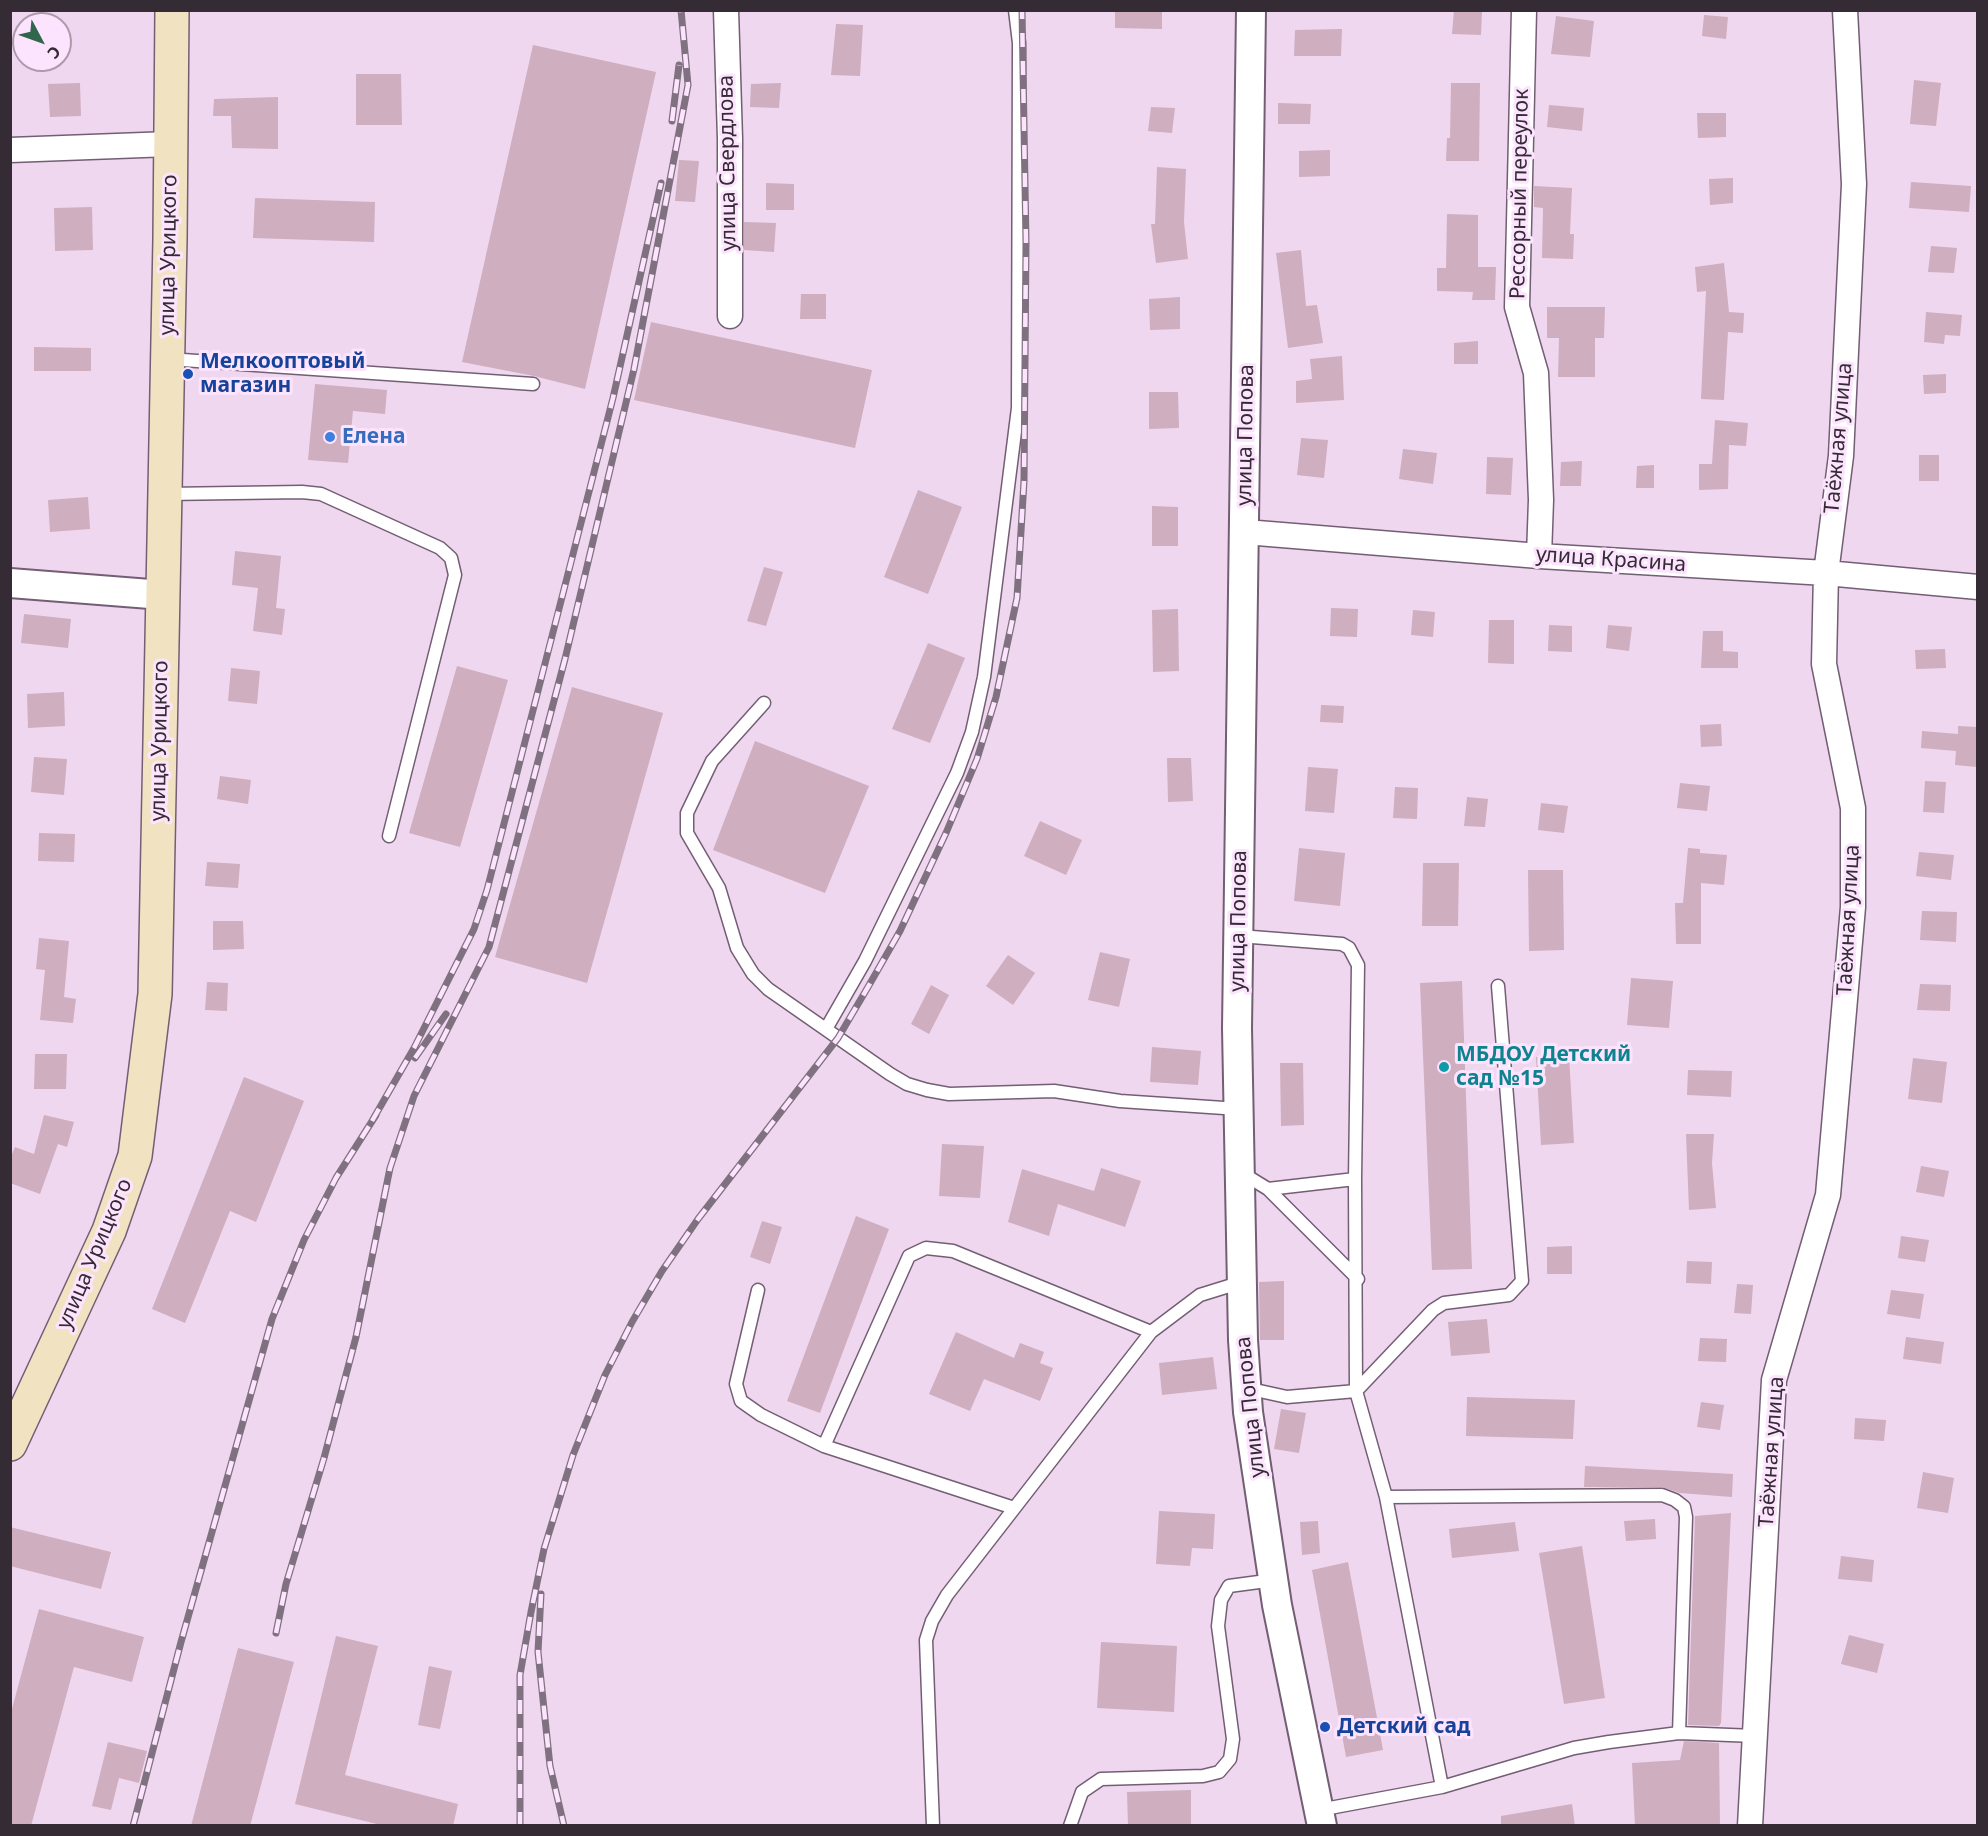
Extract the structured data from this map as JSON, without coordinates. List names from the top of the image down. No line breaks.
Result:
{"streets":{"main road":["улица Урицкого"],"street":["улица Свердлова","Рессорный переулок","улица Попова","Таёжная улица","улица Красина"]},"crossings":[["Рессорный переулок","улица Красина"],["улица Попова","улица Красина"],["Таёжная улица","улица Красина"]],"places":["Мелкооптовый магазин","Елена","МБДОУ Детский сад №15","Детский сад"],"north":"bottom right"}
